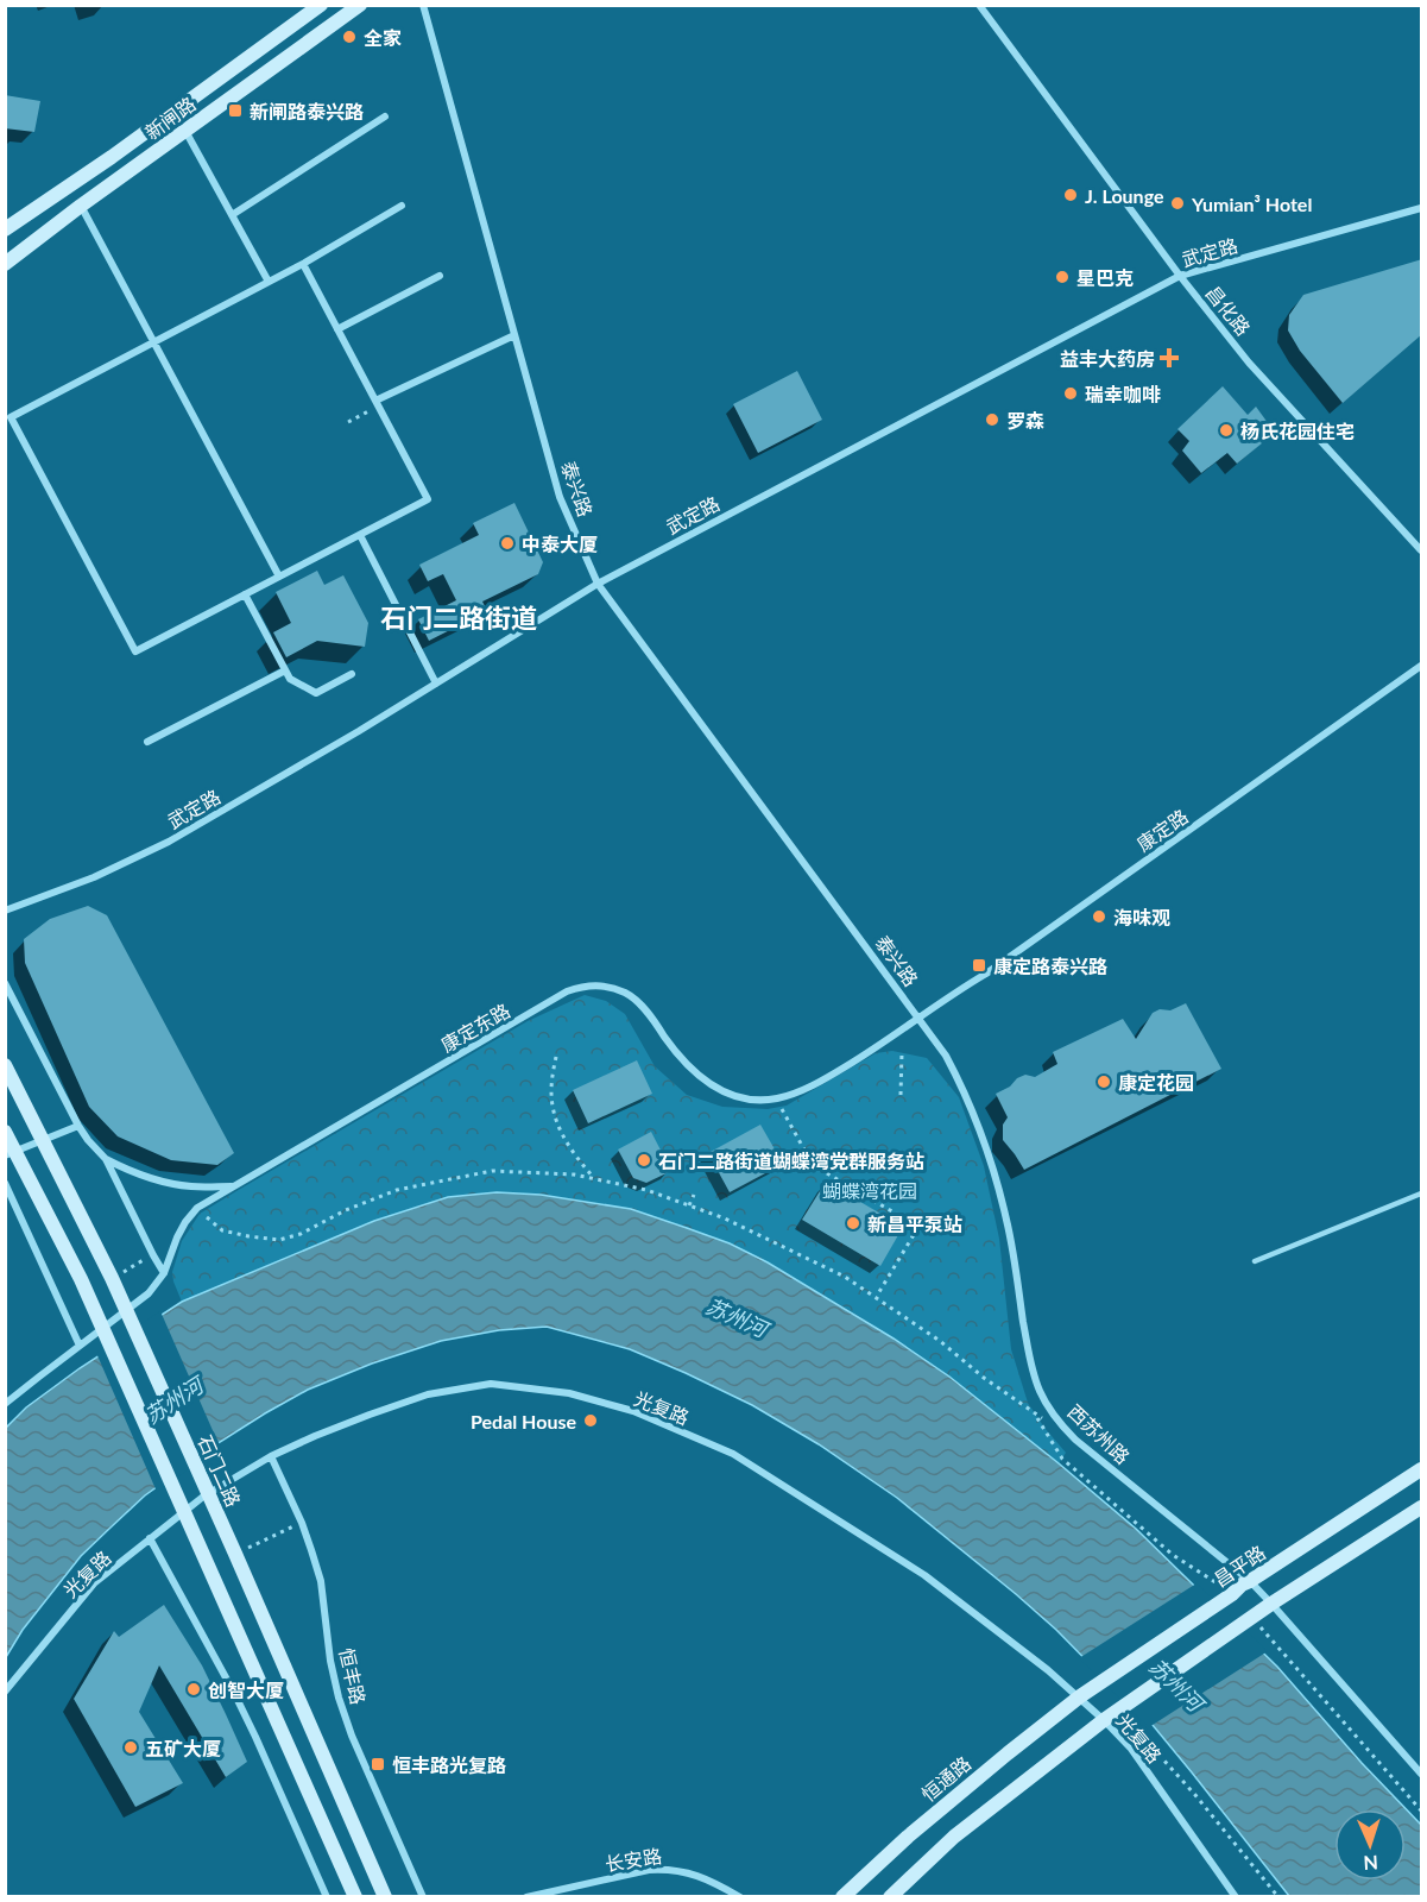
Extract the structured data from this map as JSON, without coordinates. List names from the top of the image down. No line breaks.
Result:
{"streets":{"main road":["新闸路","石门二路","昌平路","恒通路"],"street":["武定路","昌化路","泰兴路","康定路","康定东路","光复路","西苏州路","恒丰路","长安路"]},"crossings":[["武定路","昌化路"],["武定路","泰兴路"],["泰兴路","康定路"],["泰兴路","康定东路"],["泰兴路","西苏州路"],["康定路","康定东路"],["康定路","西苏州路"],["康定东路","西苏州路"],["光复路","昌平路"],["光复路","恒丰路"],["光复路","恒通路"],["西苏州路","昌平路"],["昌平路","恒通路"]],"districts":["石门二路街道"],"water":["苏州河"],"parks":["蝴蝶湾花园"],"places":{"other":["全家","J. Lounge","Yumian³ Hotel","星巴克","瑞幸咖啡","罗森","杨氏花园住宅","中泰大厦","海味观","康定花园","石门二路街道蝴蝶湾党群服务站","新昌平泵站","Pedal House","创智大厦","五矿大厦"],"transit":["新闸路泰兴路","康定路泰兴路","恒丰路光复路"],"health":["益丰大药房"]},"north":"bottom"}
